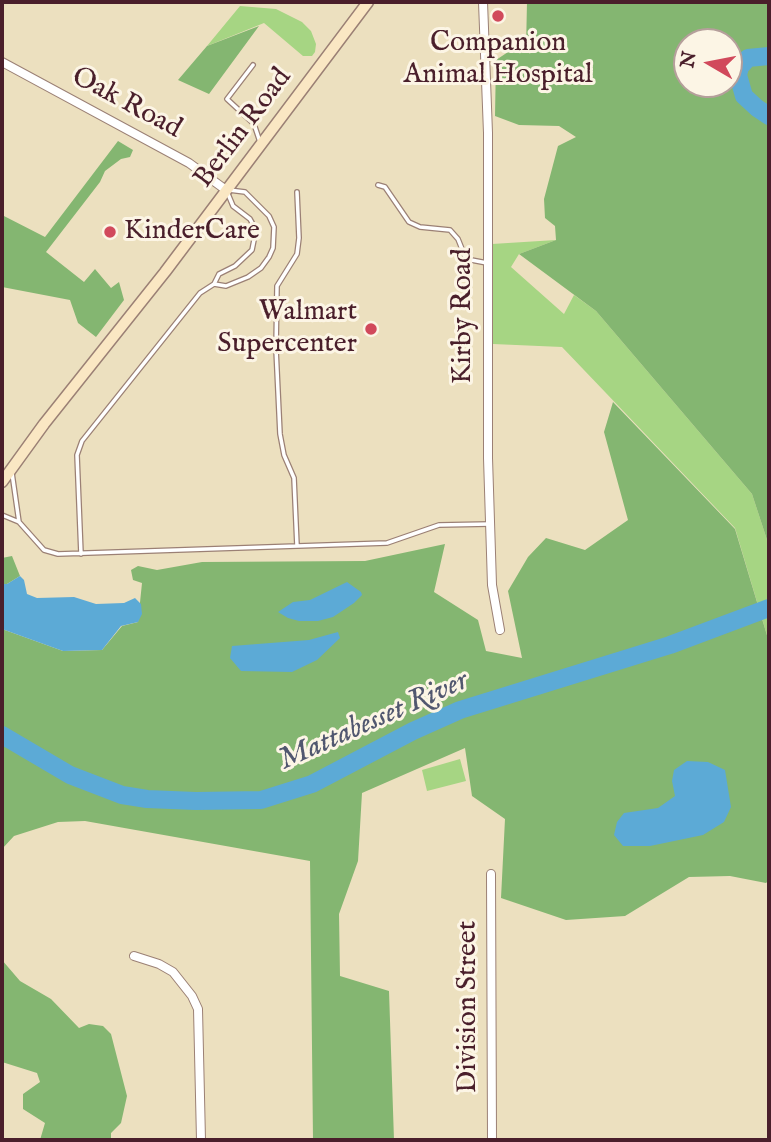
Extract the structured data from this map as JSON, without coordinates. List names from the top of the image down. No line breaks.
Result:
{"streets":{"main road":["Berlin Road"],"street":["Oak Road","Kirby Road","Division Street"]},"crossings":[["Oak Road","Berlin Road"]],"water":["Mattabesset River"],"places":["Companion Animal Hospital","KinderCare","Walmart Supercenter"],"north":"left"}
